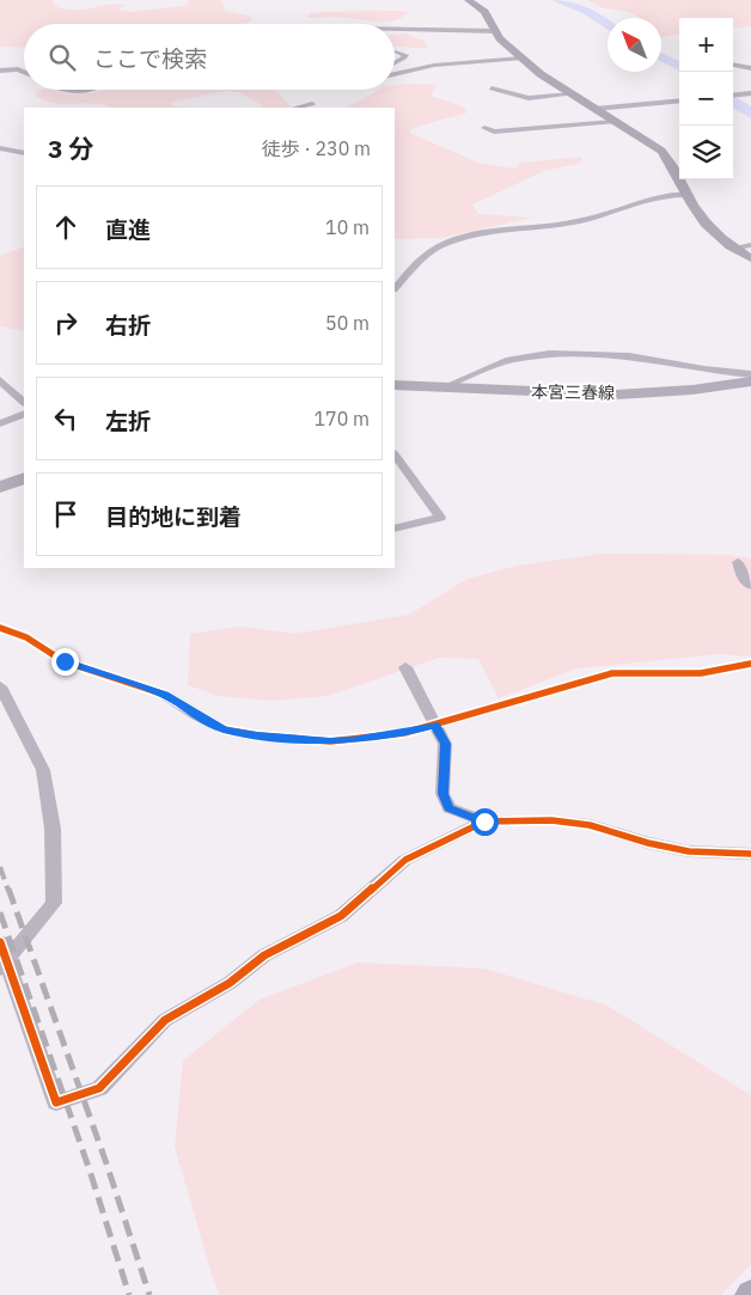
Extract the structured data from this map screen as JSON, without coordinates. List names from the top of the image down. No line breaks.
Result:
{"streets":{"main road":["本宮三春線"]},"north":"top left","page":{"map_buttons":["+","−"],"search":"ここで検索","heading":["3 分","徒歩 · 230 m"],"list":[["直進","10 m"],["右折","50 m"],["左折","170 m"],"目的地に到着"]}}
